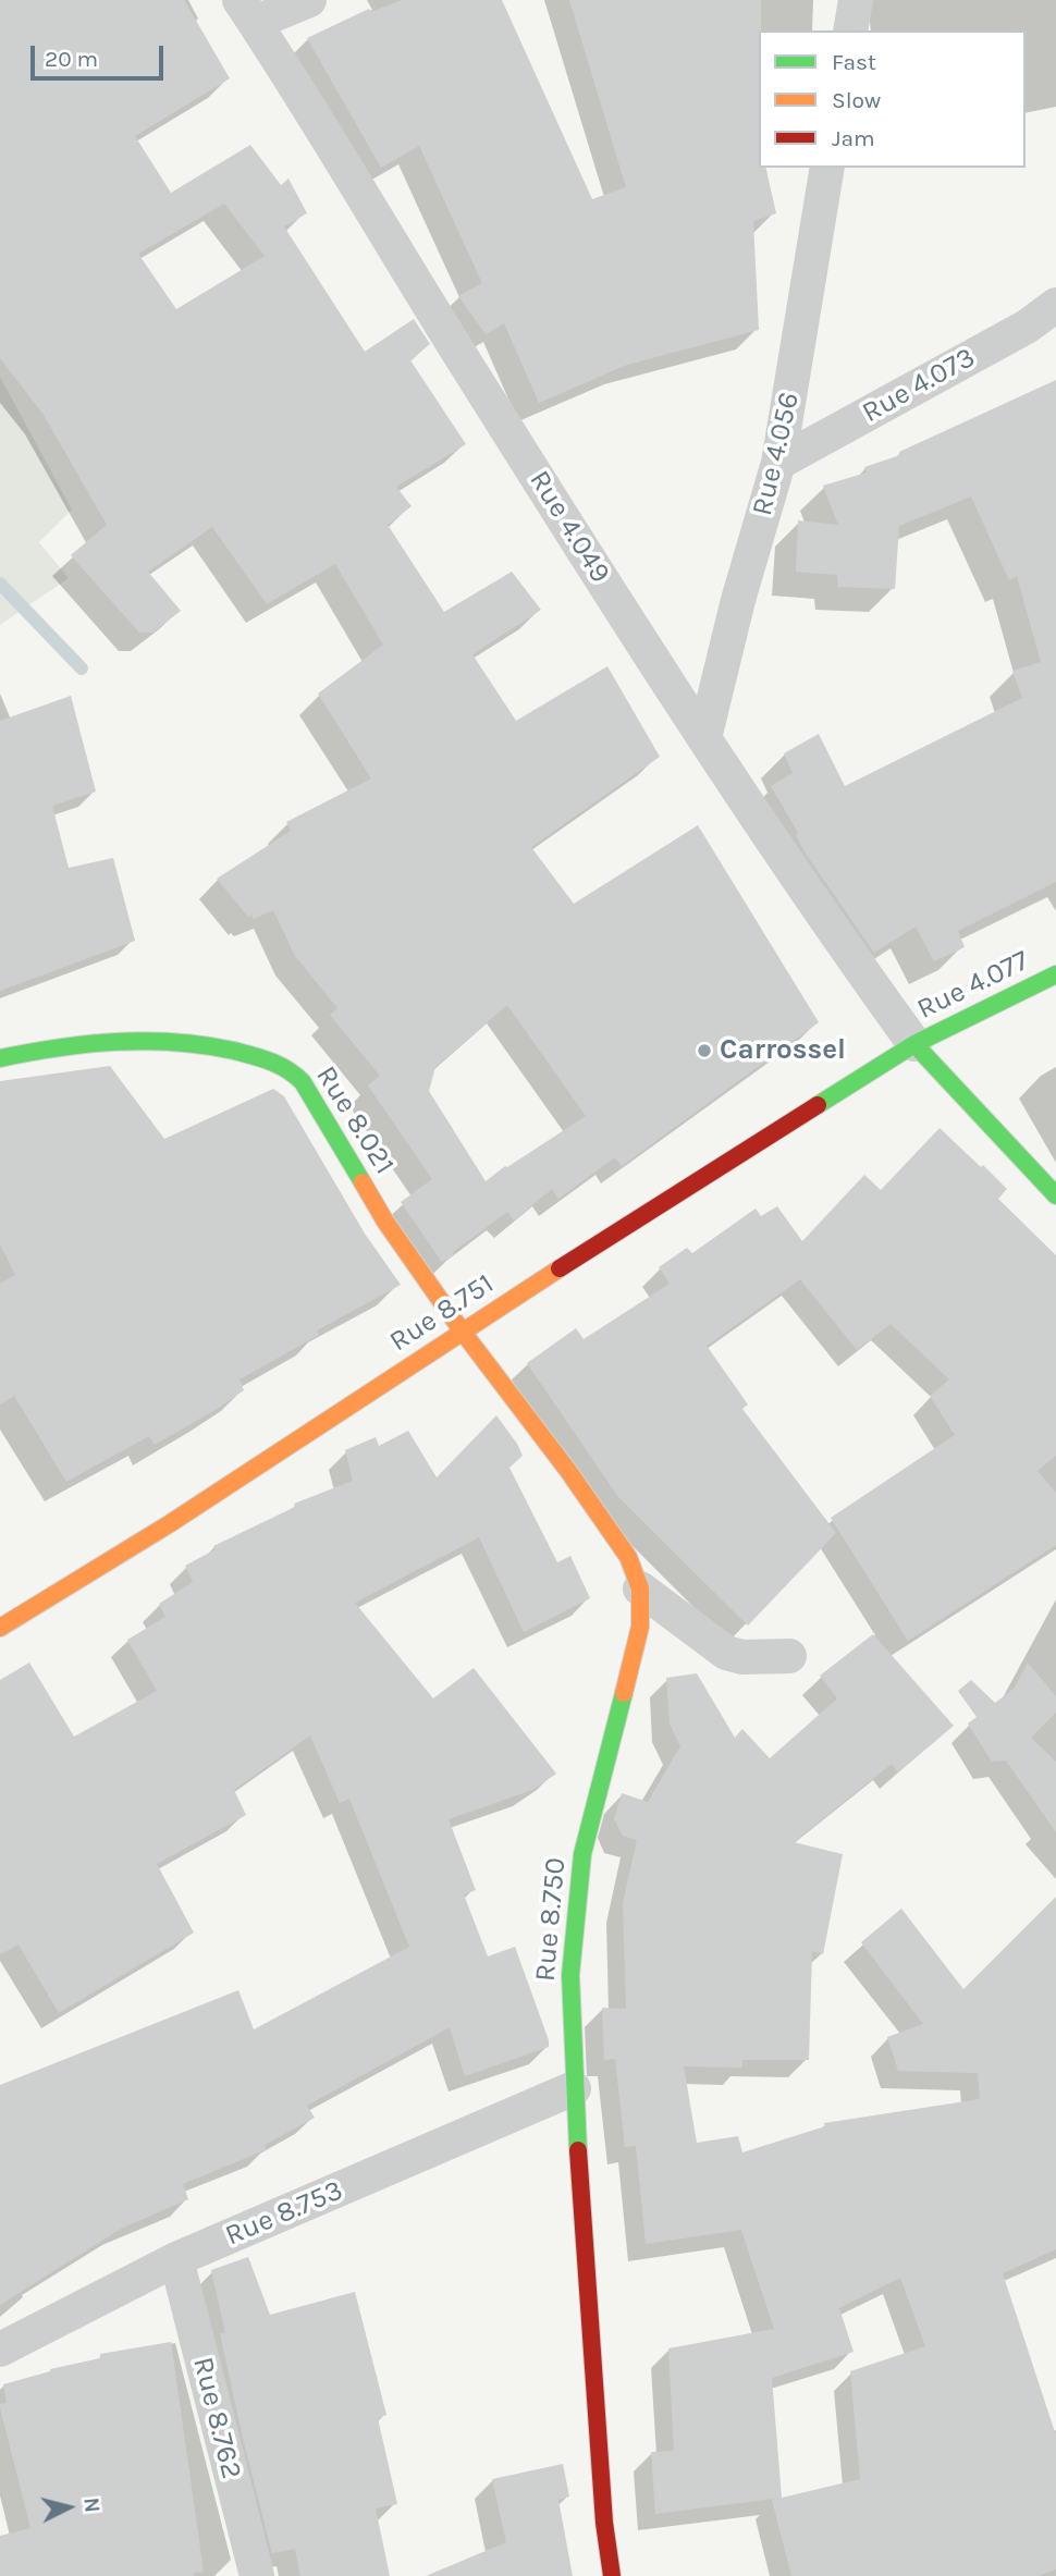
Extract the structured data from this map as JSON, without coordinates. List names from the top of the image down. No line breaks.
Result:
{"streets":{"street":["Rue 4.073","Rue 4.056","Rue 4.049","Rue 4.077","Rue 8.021","Rue 8.751","Rue 8.750","Rue 8.753","Rue 8.762"]},"crossings":[["Rue 4.073","Rue 4.056"],["Rue 4.056","Rue 4.049"],["Rue 4.049","Rue 4.077"],["Rue 4.049","Rue 8.751"],["Rue 4.077","Rue 8.751"],["Rue 8.021","Rue 8.751"],["Rue 8.021","Rue 8.750"],["Rue 8.751","Rue 8.750"],["Rue 8.750","Rue 8.753"],["Rue 8.753","Rue 8.762"]],"places":["Carrossel"],"legend":["Fast","Slow","Jam"],"scale_bar":"20 m","north":"right"}
